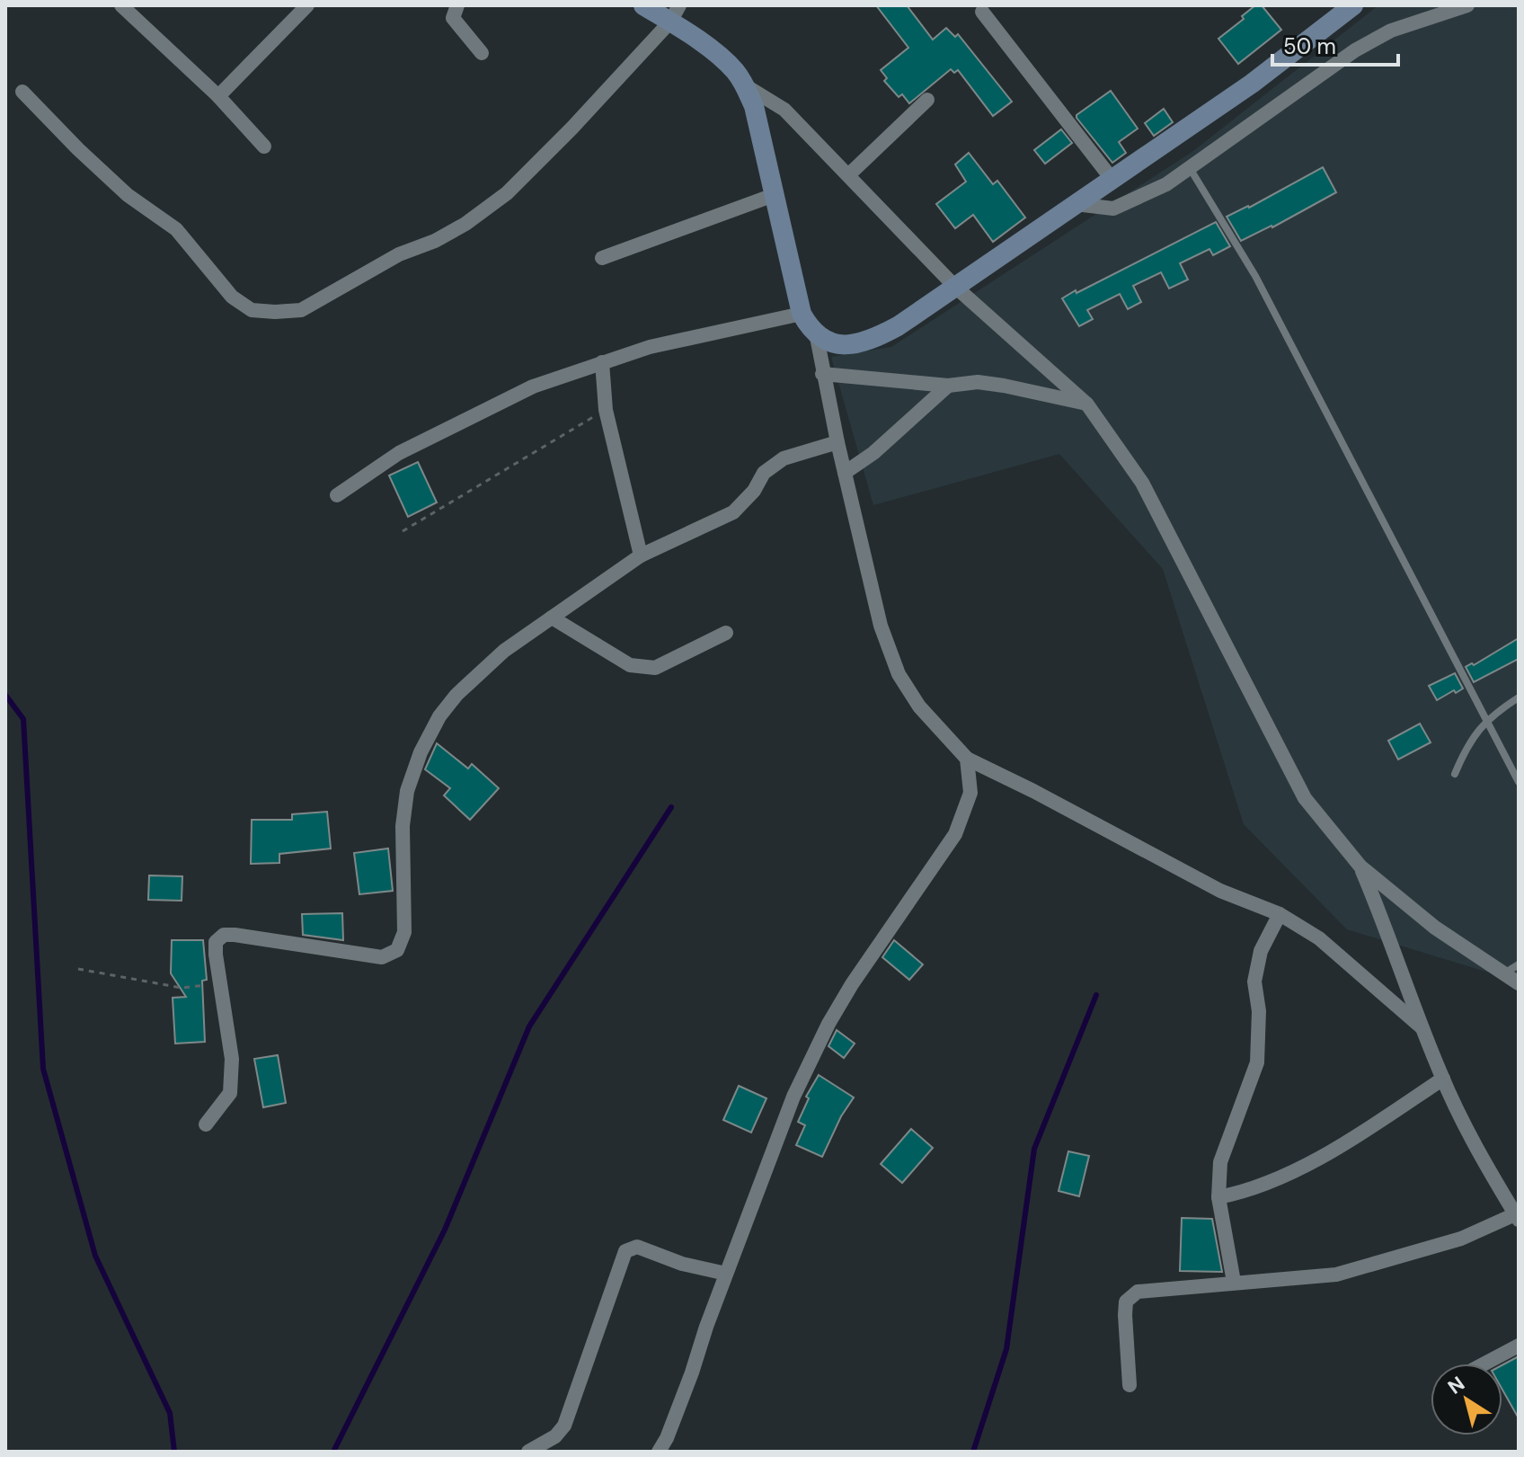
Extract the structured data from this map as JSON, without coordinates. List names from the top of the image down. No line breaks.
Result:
{"scale_bar":"50 m","north":"top left"}
